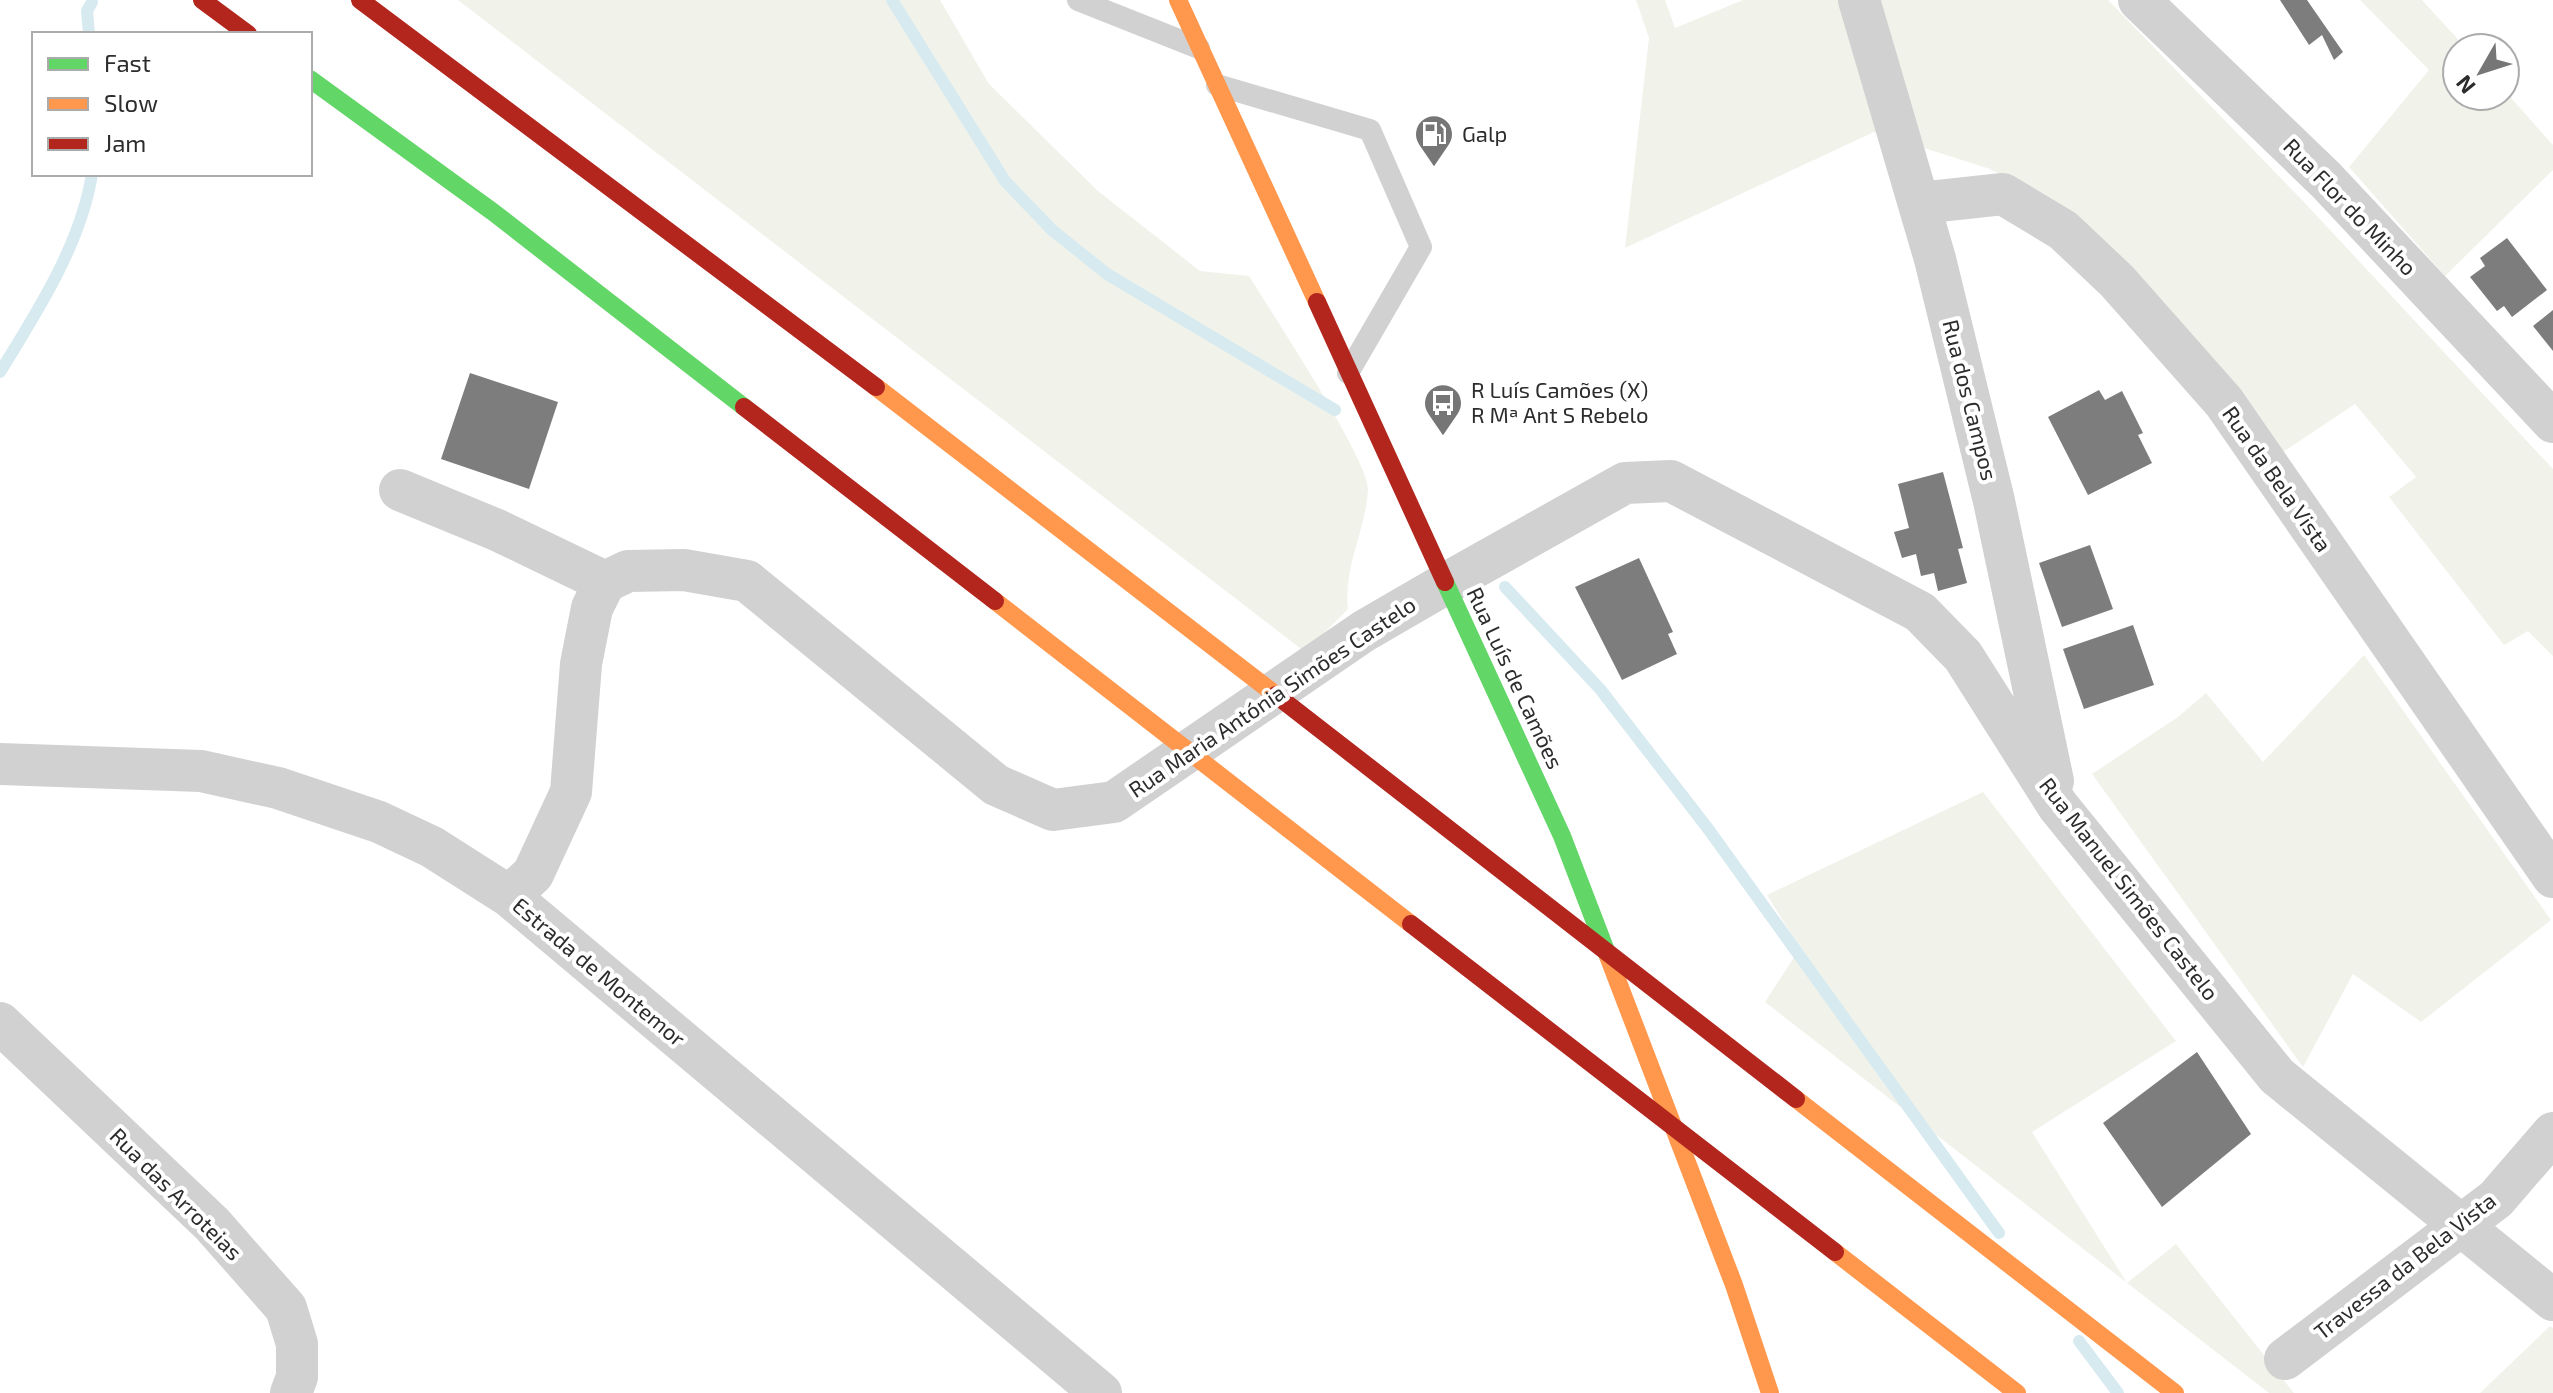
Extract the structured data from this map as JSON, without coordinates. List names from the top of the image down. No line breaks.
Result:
{"streets":{"main road":["Rua Luís de Camões"],"street":["Rua Flor do Minho","Rua dos Campos","Rua da Bela Vista","Rua Maria Antónia Simões Castelo","Rua Manuel Simões Castelo","Estrada de Montemor","Rua das Arroteias","Travessa da Bela Vista"]},"crossings":[["Rua dos Campos","Rua da Bela Vista"],["Rua dos Campos","Rua Manuel Simões Castelo"],["Rua Luís de Camões","Rua Maria Antónia Simões Castelo"],["Rua Luís de Camões","Rua Manuel Simões Castelo"],["Rua Maria Antónia Simões Castelo","Rua Manuel Simões Castelo"],["Rua Manuel Simões Castelo","Travessa da Bela Vista"]],"places":{"fuel station":["Galp"],"bus stop":["R Luís Camões (X) R Mª Ant S Rebelo"]},"legend":["Fast","Slow","Jam"],"north":"bottom left"}
